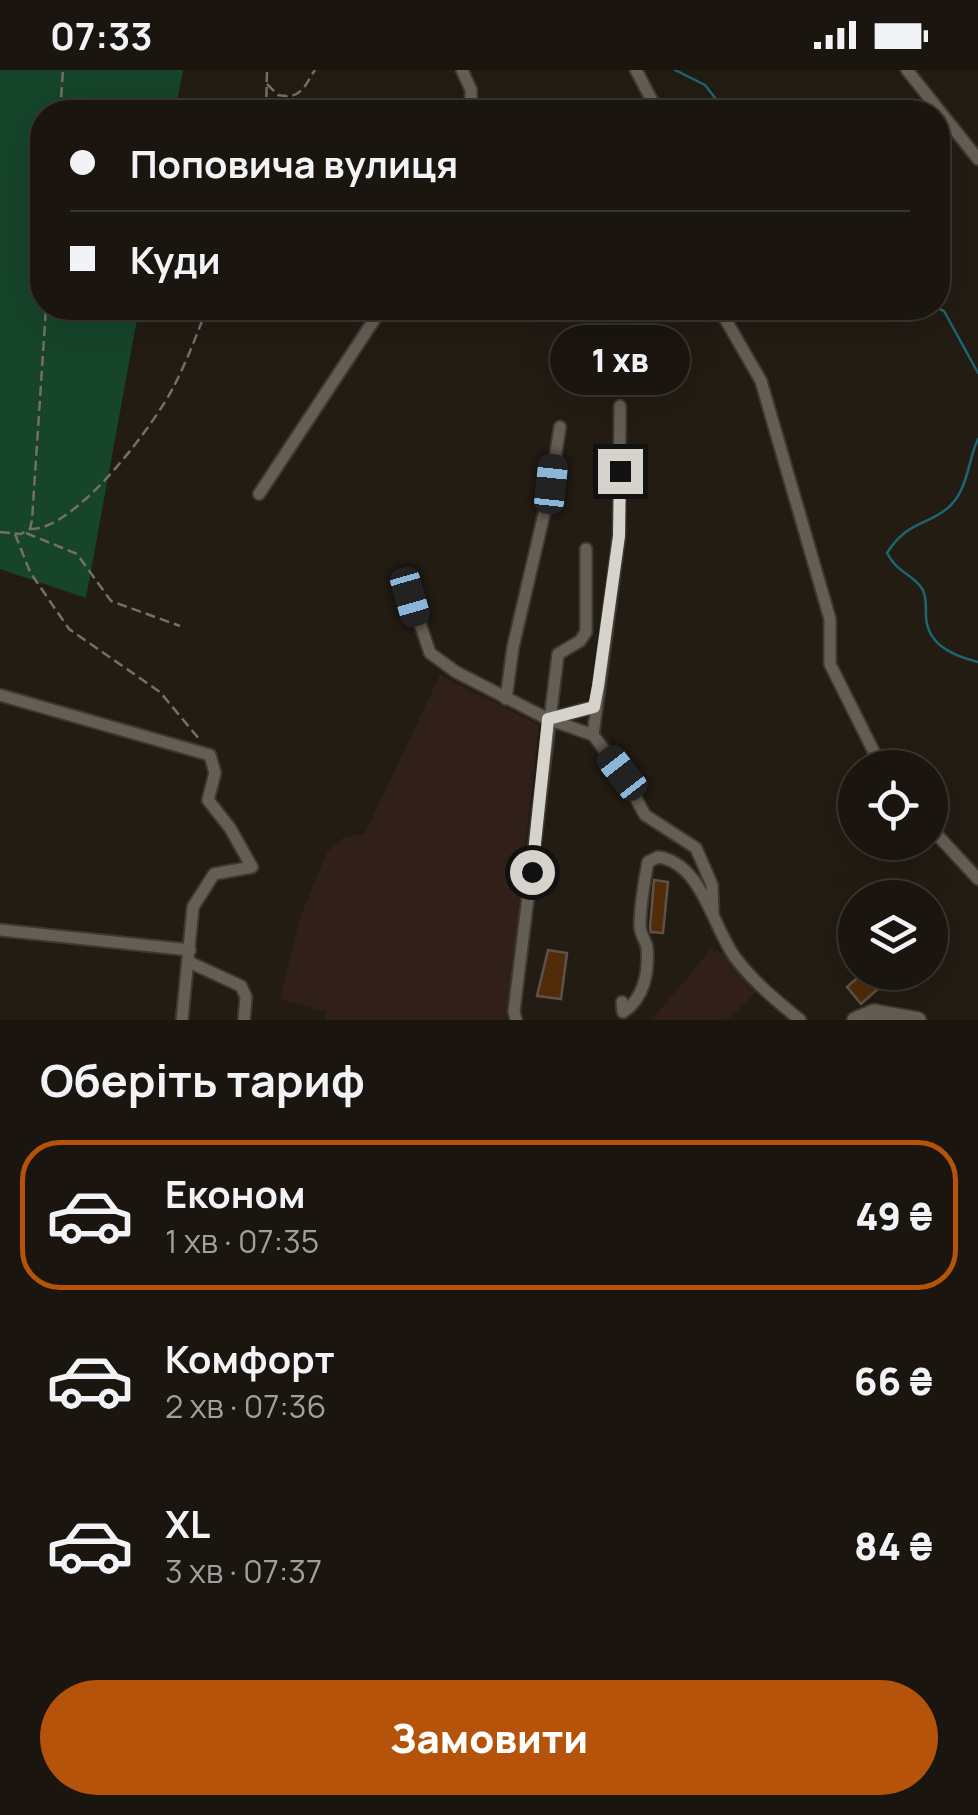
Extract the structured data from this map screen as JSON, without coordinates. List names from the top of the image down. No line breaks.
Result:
{"page":{"status":"07:33","banner":["Поповича вулиця","Куди"],"bubble":"1 хв","heading":"Оберіть тариф","list":[{"name":"Економ","note":"1 хв · 07:35","value":"49 ₴"},{"name":"Комфорт","note":"2 хв · 07:36","value":"66 ₴"},{"name":"XL","note":"3 хв · 07:37","value":"84 ₴"}],"buttons":"Замовити"}}
